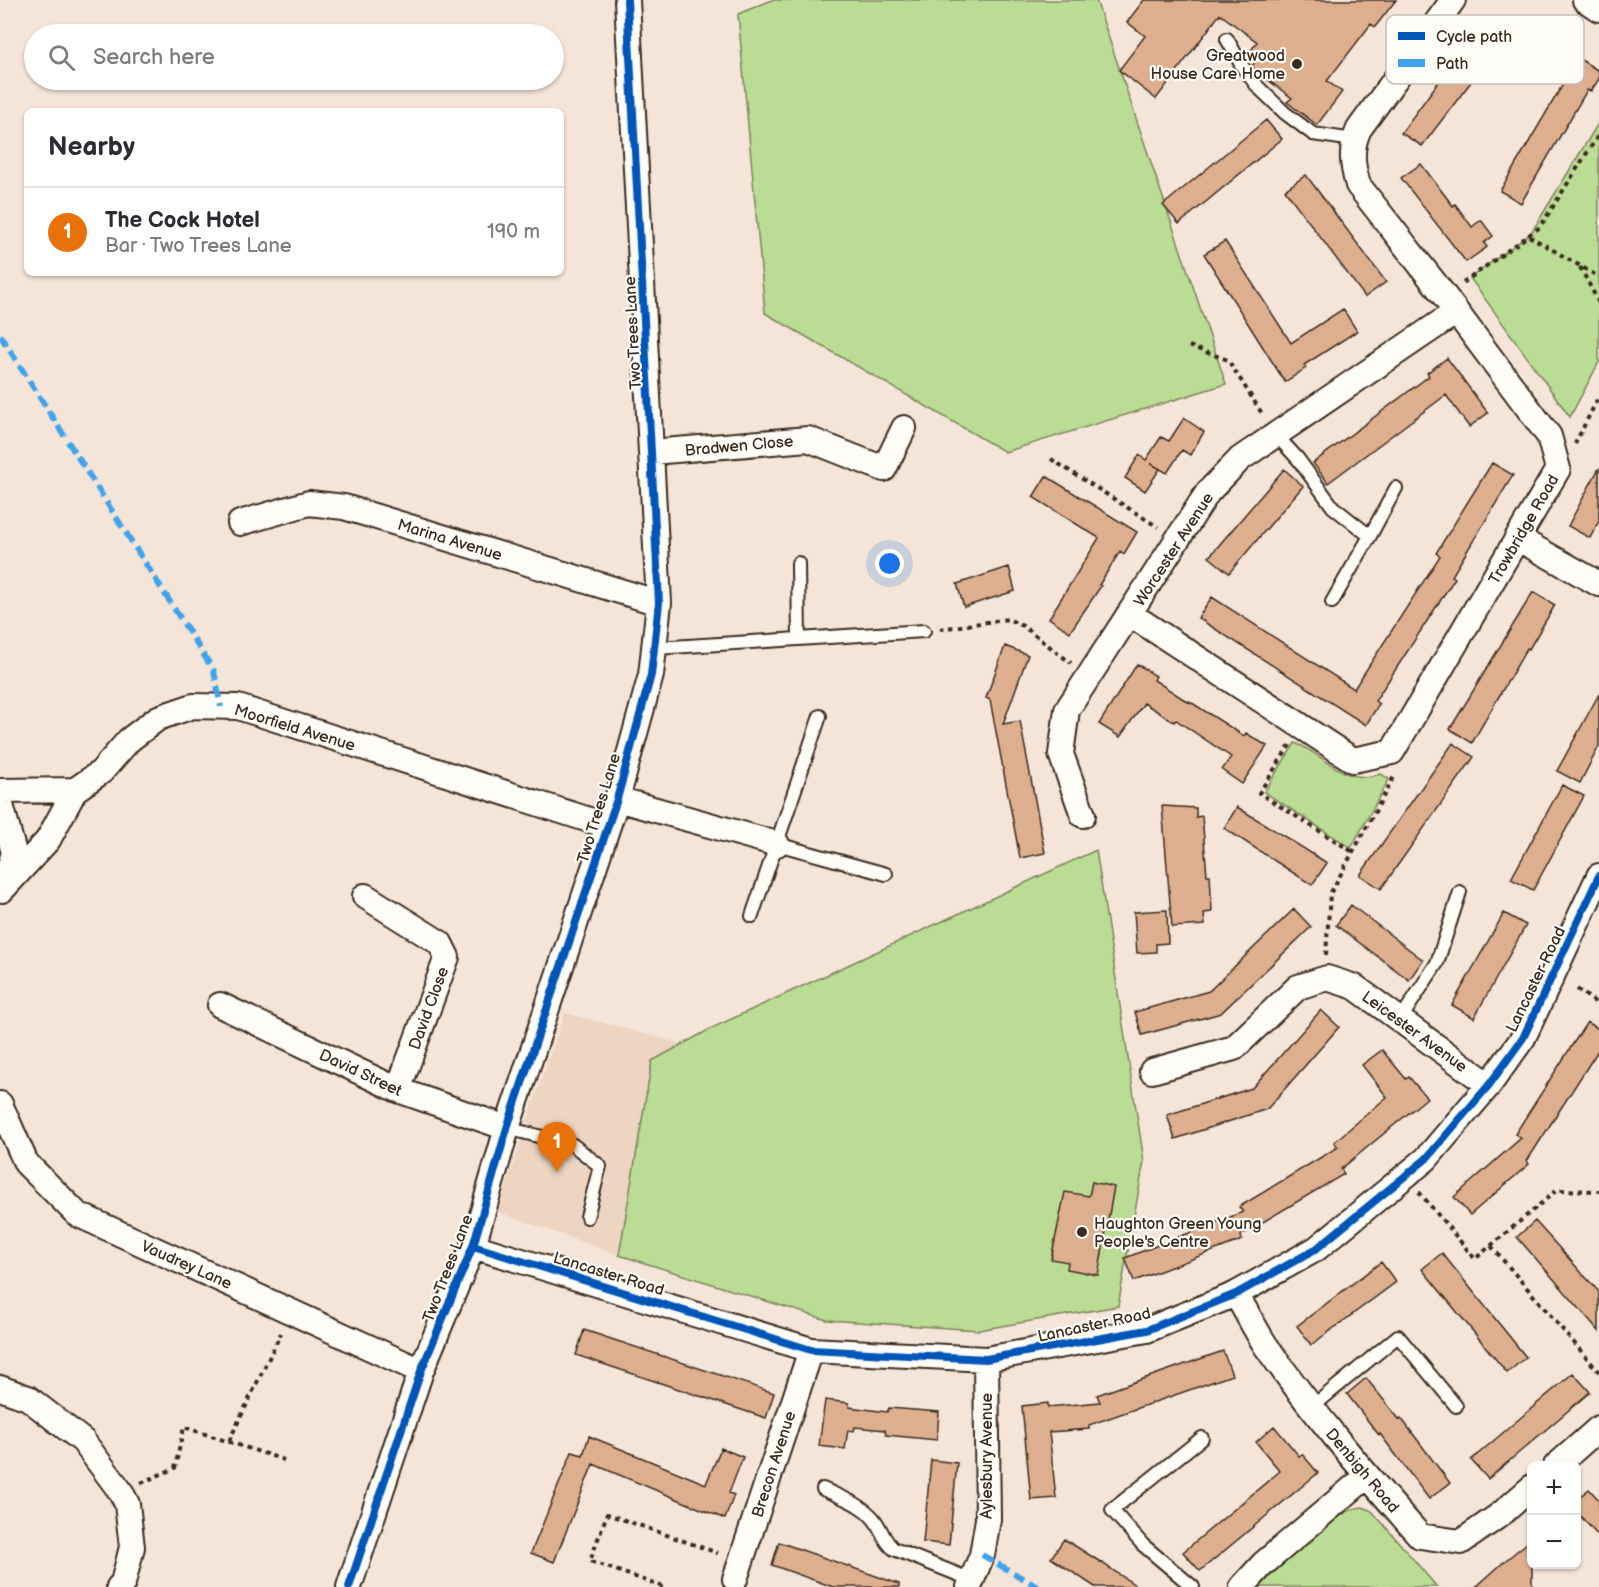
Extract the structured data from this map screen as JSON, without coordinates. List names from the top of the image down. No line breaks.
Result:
{"streets":{"street":["Two Trees Lane","Bradwen Close","Trowbridge Road","Marina Avenue","Worcester Avenue","Moorfield Avenue","Lancaster Road","David Close","Leicester Avenue","David Street","Vaudrey Lane","Aylesbury Avenue","Brecon Avenue","Denbigh Road"]},"crossings":[["Two Trees Lane","Bradwen Close"],["Two Trees Lane","Marina Avenue"],["Two Trees Lane","Moorfield Avenue"],["Two Trees Lane","Lancaster Road"],["Two Trees Lane","David Street"],["Two Trees Lane","Vaudrey Lane"],["Trowbridge Road","Worcester Avenue"],["Lancaster Road","Leicester Avenue"],["Lancaster Road","Aylesbury Avenue"],["Lancaster Road","Brecon Avenue"],["Lancaster Road","Denbigh Road"],["David Close","David Street"]],"places":["Greatwood House Care Home","Haughton Green Young People's Centre"],"legend":["Cycle path","Path"],"page":{"search":"Search here","heading":"Nearby","list":[{"mark":"1","name":"The Cock Hotel","note":"Bar · Two Trees Lane","value":"190 m"}],"pins":"1","map_buttons":["+","−"]}}
